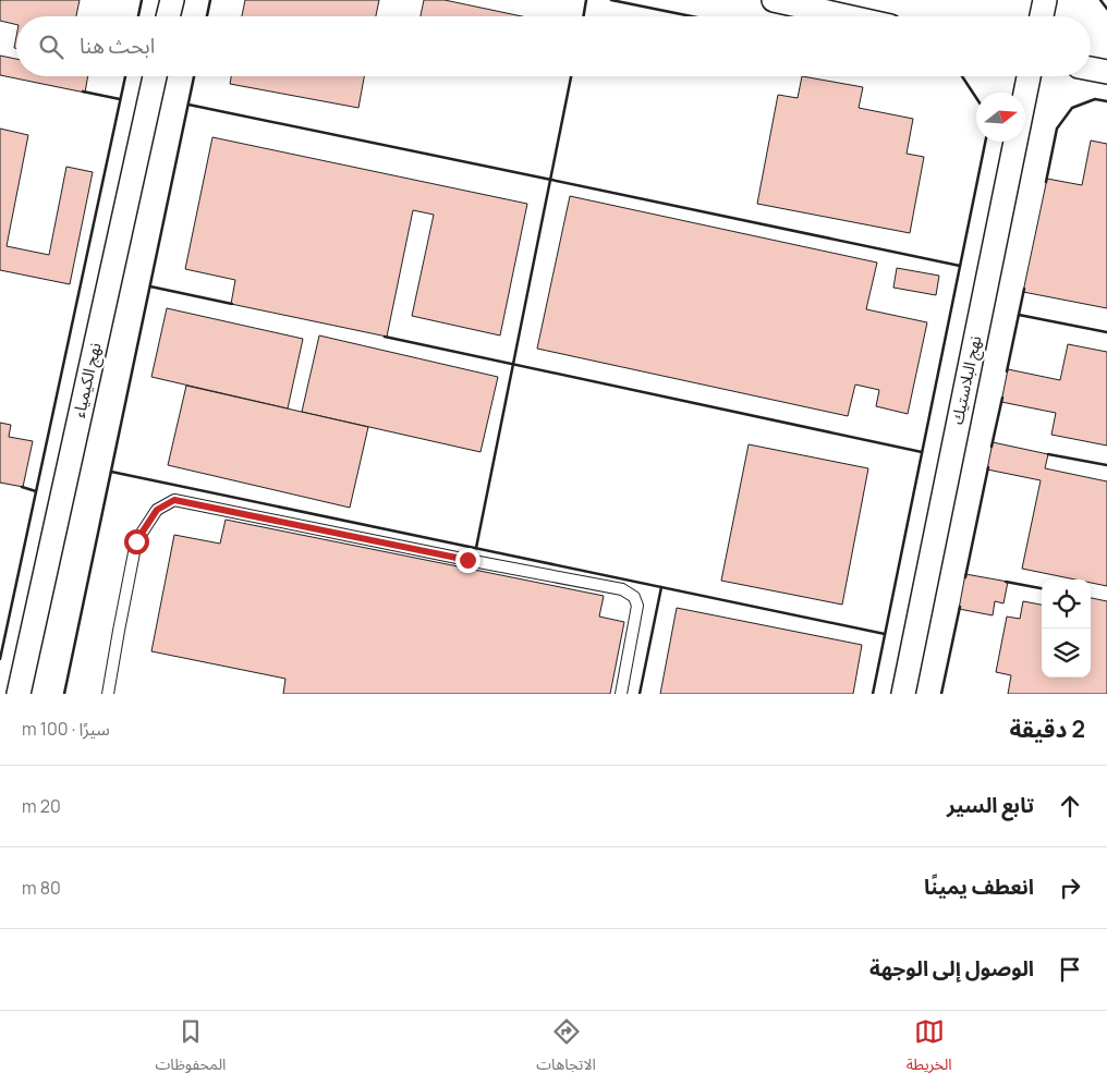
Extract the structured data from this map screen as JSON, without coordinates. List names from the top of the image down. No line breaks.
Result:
{"streets":{"street":["نهج الكيمياء","نهج البلاستيك"]},"north":"right","page":{"search":"ابحث هنا","heading":["2 دقيقة","سيرًا · 100 m"],"list":[["تابع السير","20 m"],["انعطف يمينًا","80 m"],"الوصول إلى الوجهة"],"nav":["الخريطة","الاتجاهات","المحفوظات"]}}
